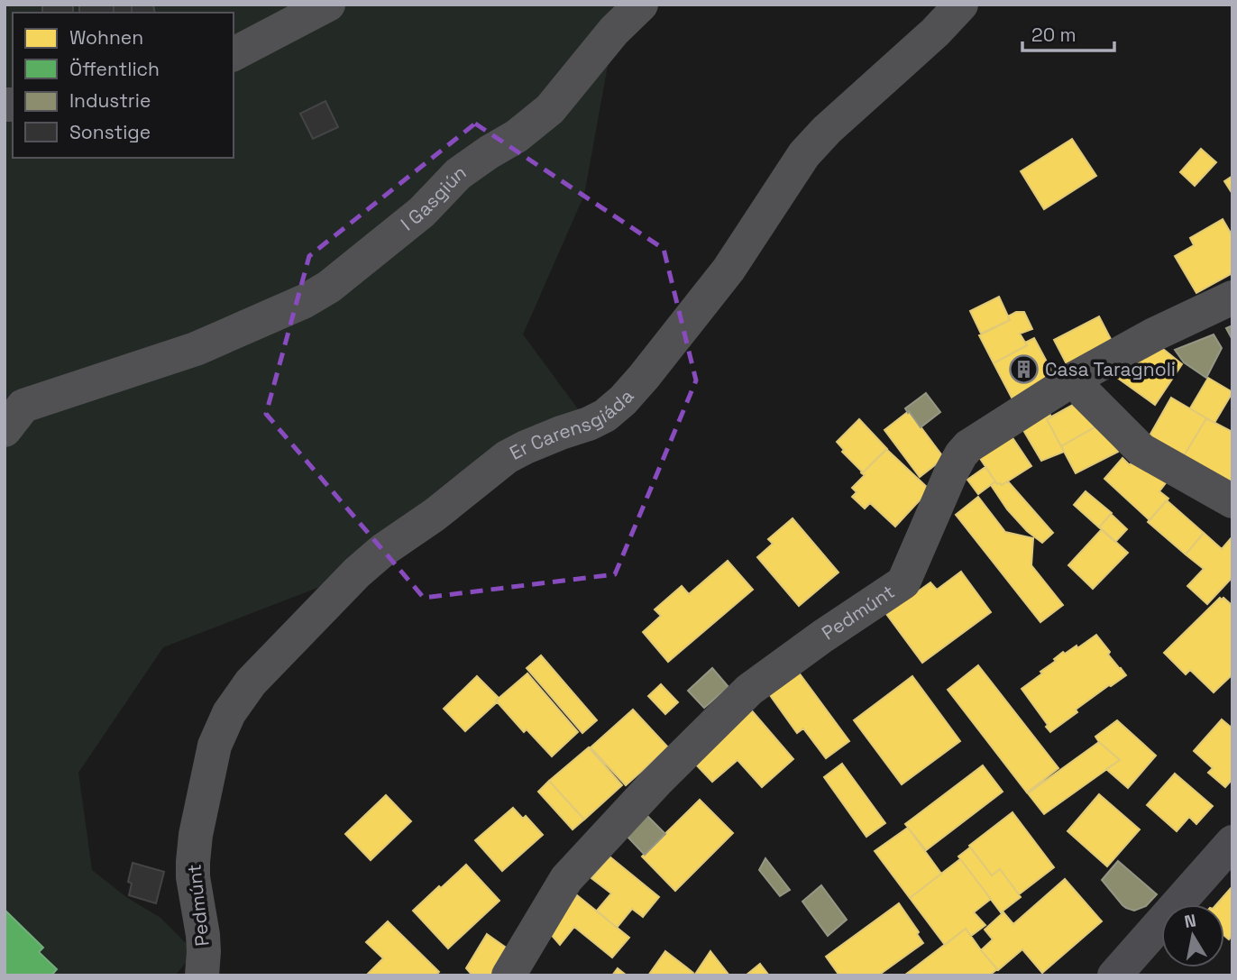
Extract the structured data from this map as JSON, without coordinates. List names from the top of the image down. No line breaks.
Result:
{"streets":{"street":["I Gasgiún","Er Carensgiáda","Pedmúnt"]},"crossings":[["Er Carensgiáda","Pedmúnt"]],"places":{"building":["Casa Taragnoli"]},"legend":["Wohnen","Öffentlich","Industrie","Sonstige"],"scale_bar":"20 m","north":"top"}
